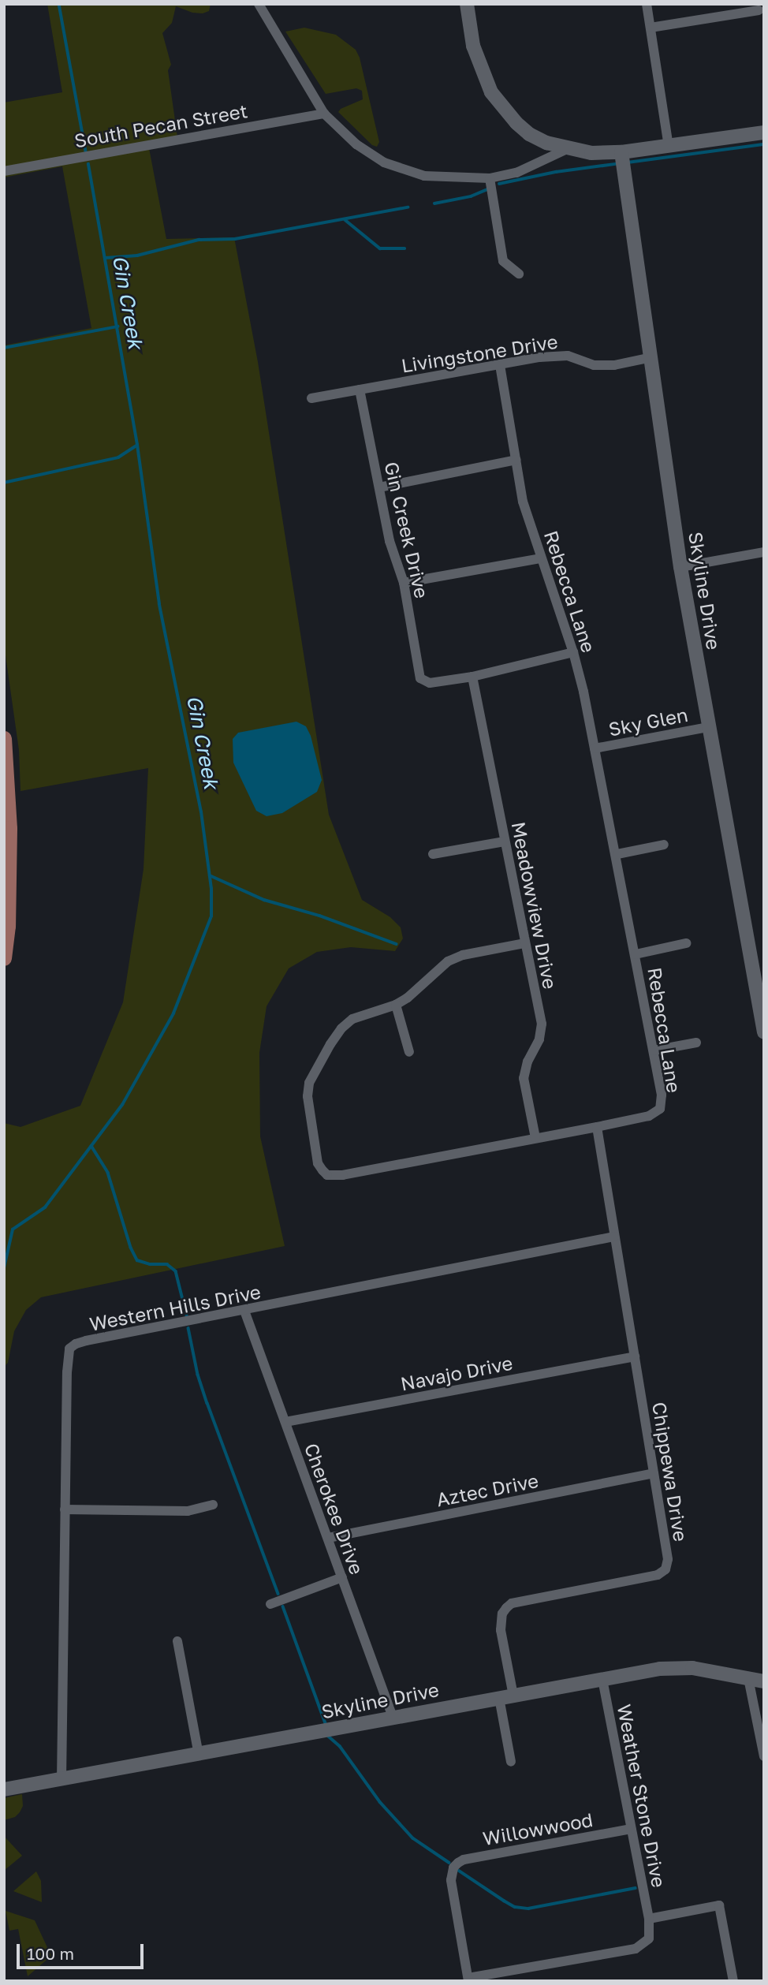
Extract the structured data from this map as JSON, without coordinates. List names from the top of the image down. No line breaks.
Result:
{"streets":{"street":["South Pecan Street","Livingstone Drive","Gin Creek Drive","Skyline Drive","Rebecca Lane","Sky Glen","Meadowview Drive","Western Hills Drive","Navajo Drive","Chippewa Drive","Aztec Drive","Cherokee Drive","Weather Stone Drive","Willowwood"]},"crossings":[["Livingstone Drive","Gin Creek Drive"],["Livingstone Drive","Skyline Drive"],["Livingstone Drive","Rebecca Lane"],["Gin Creek Drive","Meadowview Drive"],["Skyline Drive","Sky Glen"],["Skyline Drive","Western Hills Drive"],["Skyline Drive","Chippewa Drive"],["Skyline Drive","Cherokee Drive"],["Skyline Drive","Weather Stone Drive"],["Rebecca Lane","Sky Glen"],["Rebecca Lane","Meadowview Drive"],["Rebecca Lane","Chippewa Drive"],["Western Hills Drive","Chippewa Drive"],["Western Hills Drive","Cherokee Drive"],["Navajo Drive","Chippewa Drive"],["Navajo Drive","Cherokee Drive"],["Chippewa Drive","Aztec Drive"],["Aztec Drive","Cherokee Drive"],["Weather Stone Drive","Willowwood"]],"water":["Gin Creek"],"scale_bar":"100 m"}
